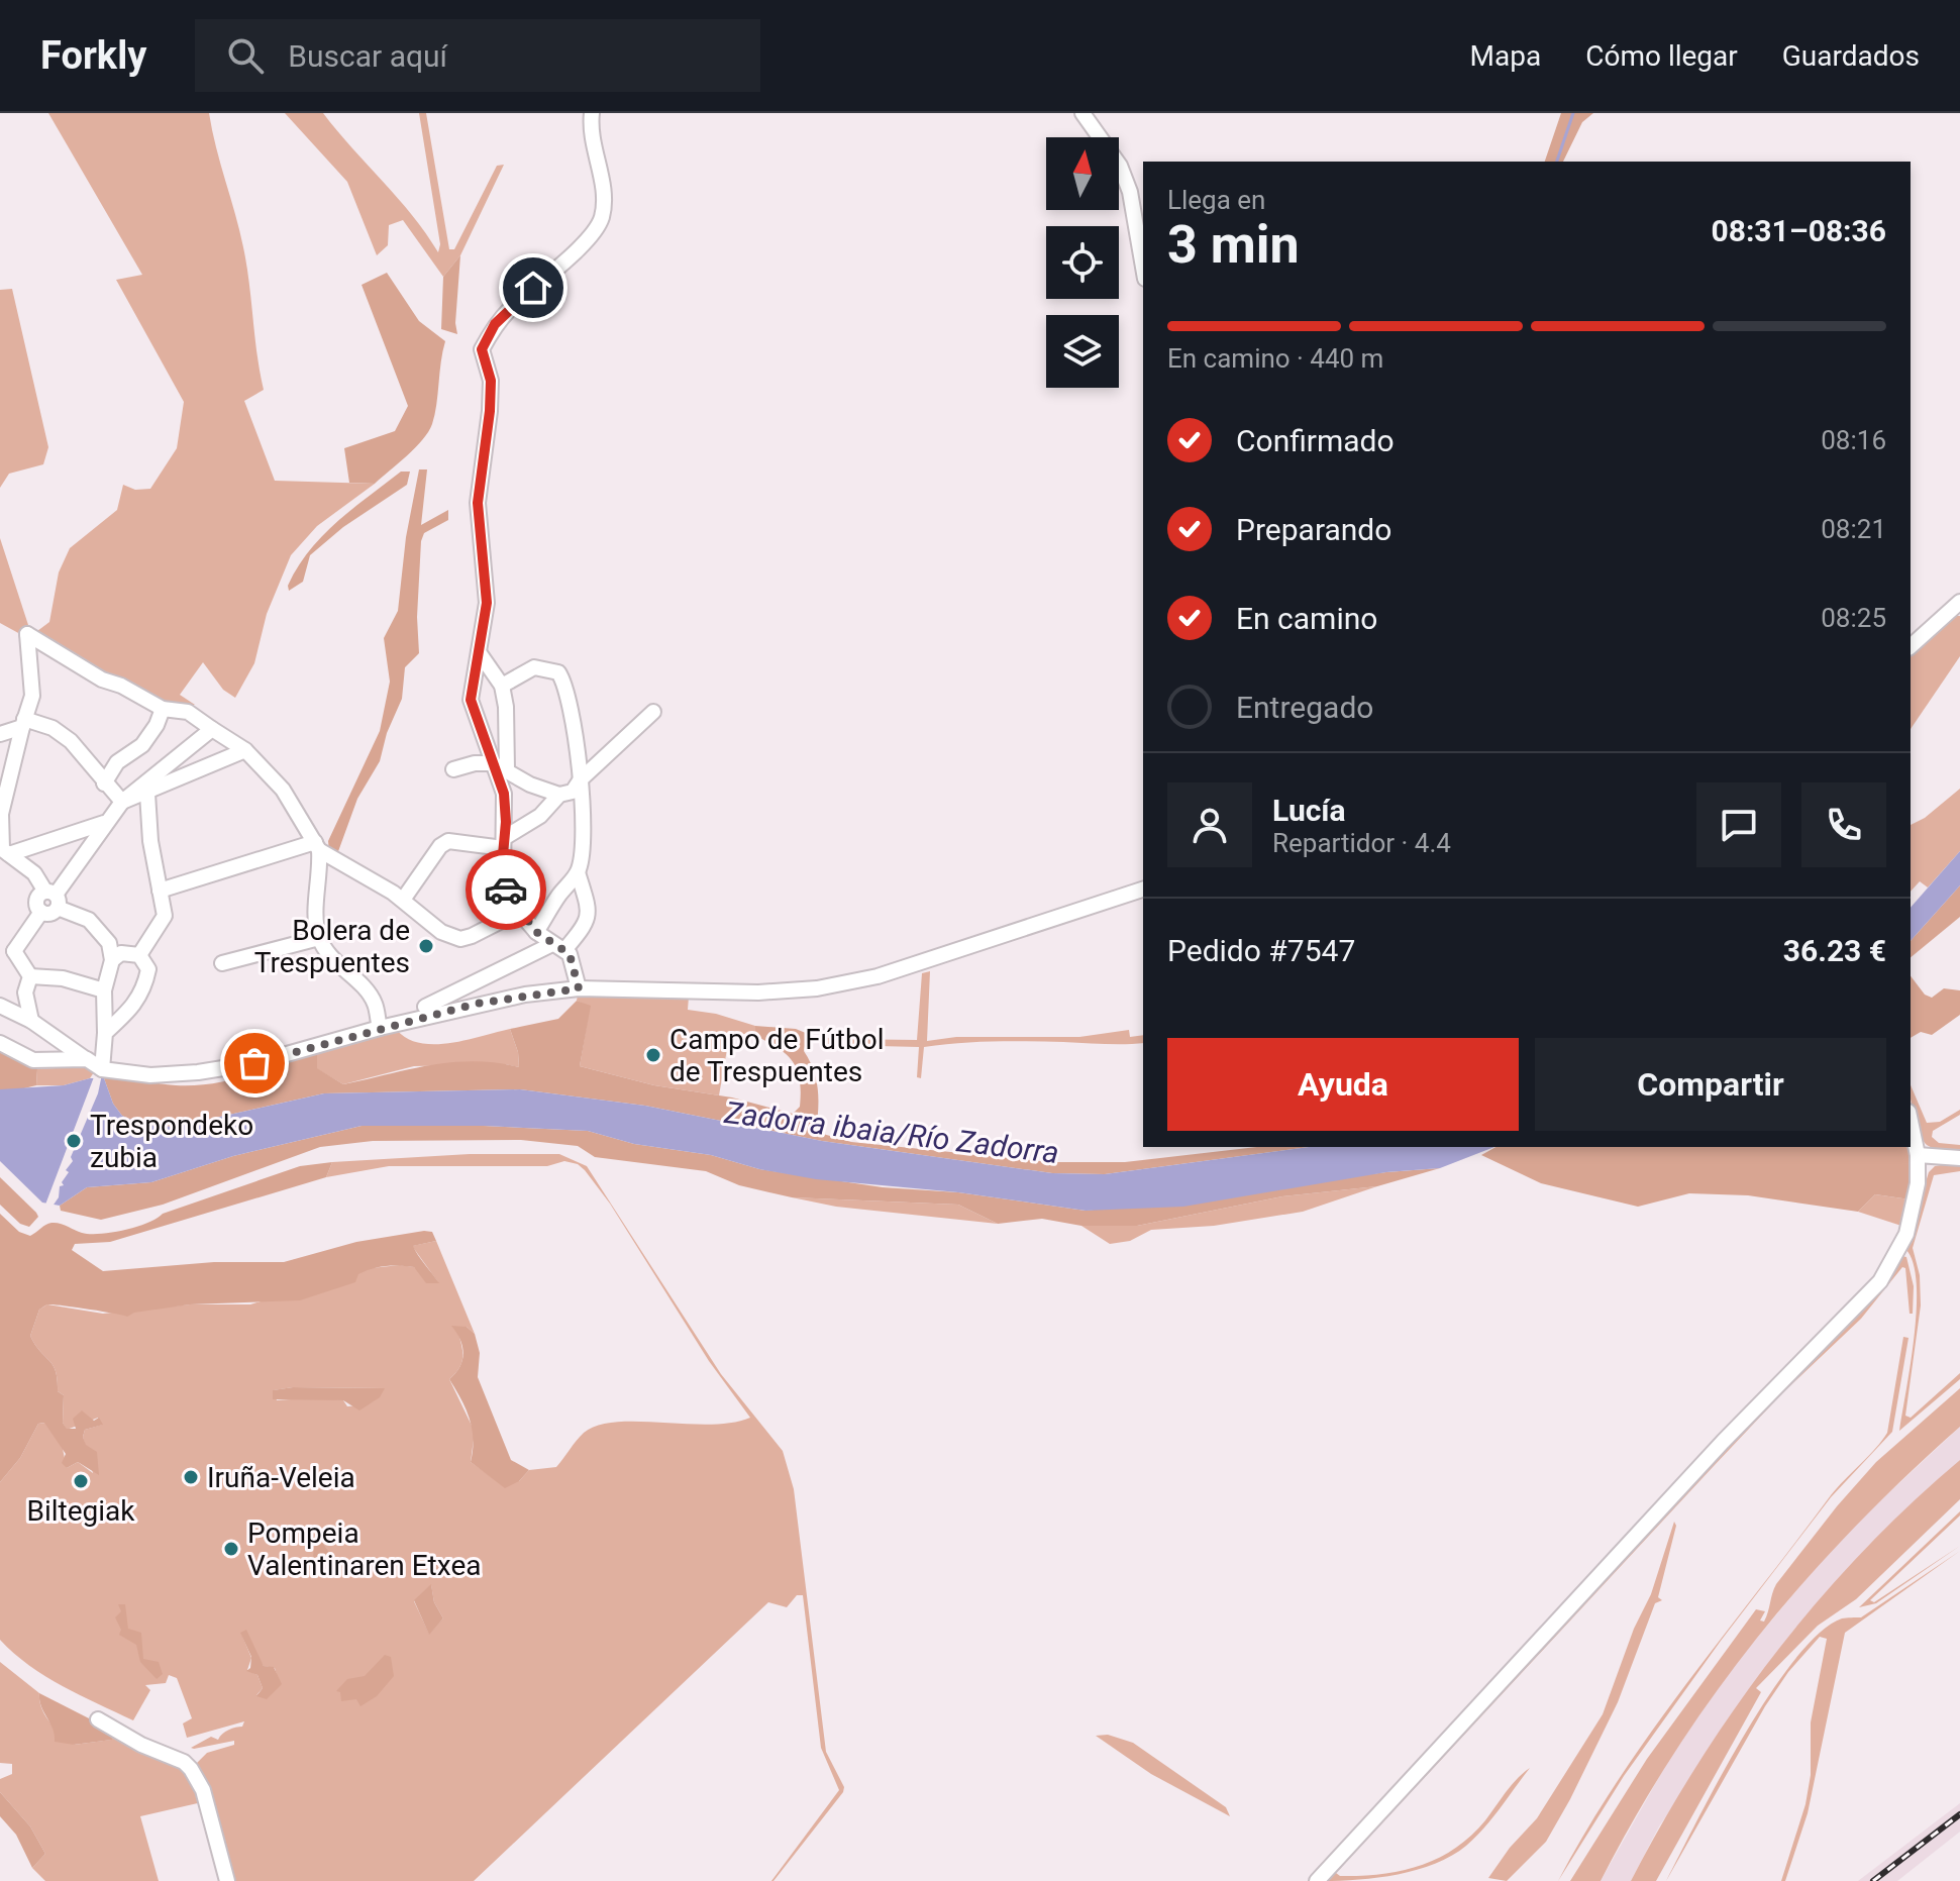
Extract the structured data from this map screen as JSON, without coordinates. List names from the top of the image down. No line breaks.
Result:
{"water":["Zadorra ibaia/Río Zadorra"],"places":["Bolera de Trespuentes","Campo de Fútbol de Trespuentes","Trespondeko zubia","Iruña-Veleia","Biltegiak","Pompeia Valentinaren Etxea"],"north":"top","page":{"header":"Forkly","search":"Buscar aquí","nav":["Mapa","Cómo llegar","Guardados"],"heading":["3 min","Llega en","08:31–08:36"],"panel":["Lucía","Repartidor · 4.4","Pedido #7547","36.23 €"],"bar":"En camino · 440 m","list":[["Confirmado","08:16"],["Preparando","08:21"],["En camino","08:25"],"Entregado"],"buttons":["Ayuda","Compartir"]}}
